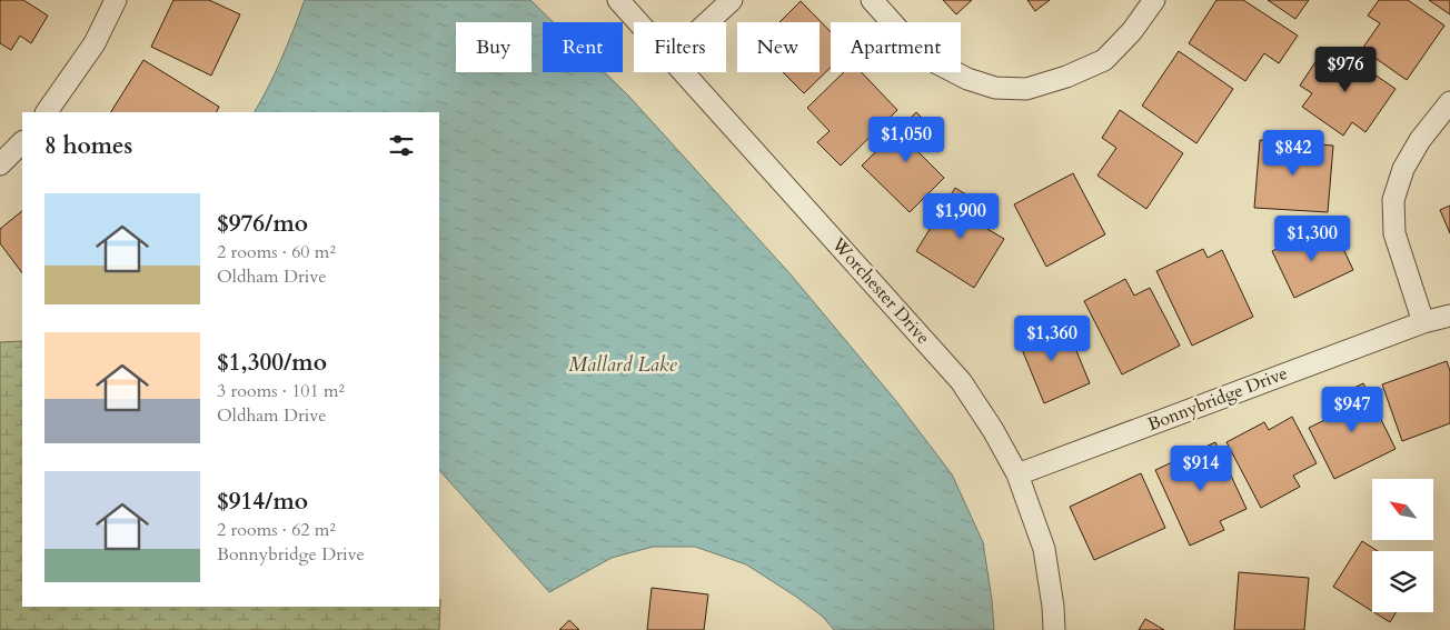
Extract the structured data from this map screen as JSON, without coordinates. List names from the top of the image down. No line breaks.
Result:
{"streets":{"street":["Worchester Drive","Bonnybridge Drive"]},"crossings":[["Worchester Drive","Bonnybridge Drive"]],"water":["Mallard Lake"],"north":"top left","page":{"chip":["Buy","Rent","Filters","New","Apartment"],"price":["$976","$1,050","$842","$1,900","$1,300","$1,360","$947","$914"],"heading":"8 homes","list":[{"name":"$976/mo","note":"2 rooms · 60 m² · Oldham Drive"},{"name":"$1,300/mo","note":"3 rooms · 101 m² · Oldham Drive"},{"name":"$914/mo","note":"2 rooms · 62 m² · Bonnybridge Drive"}]}}
